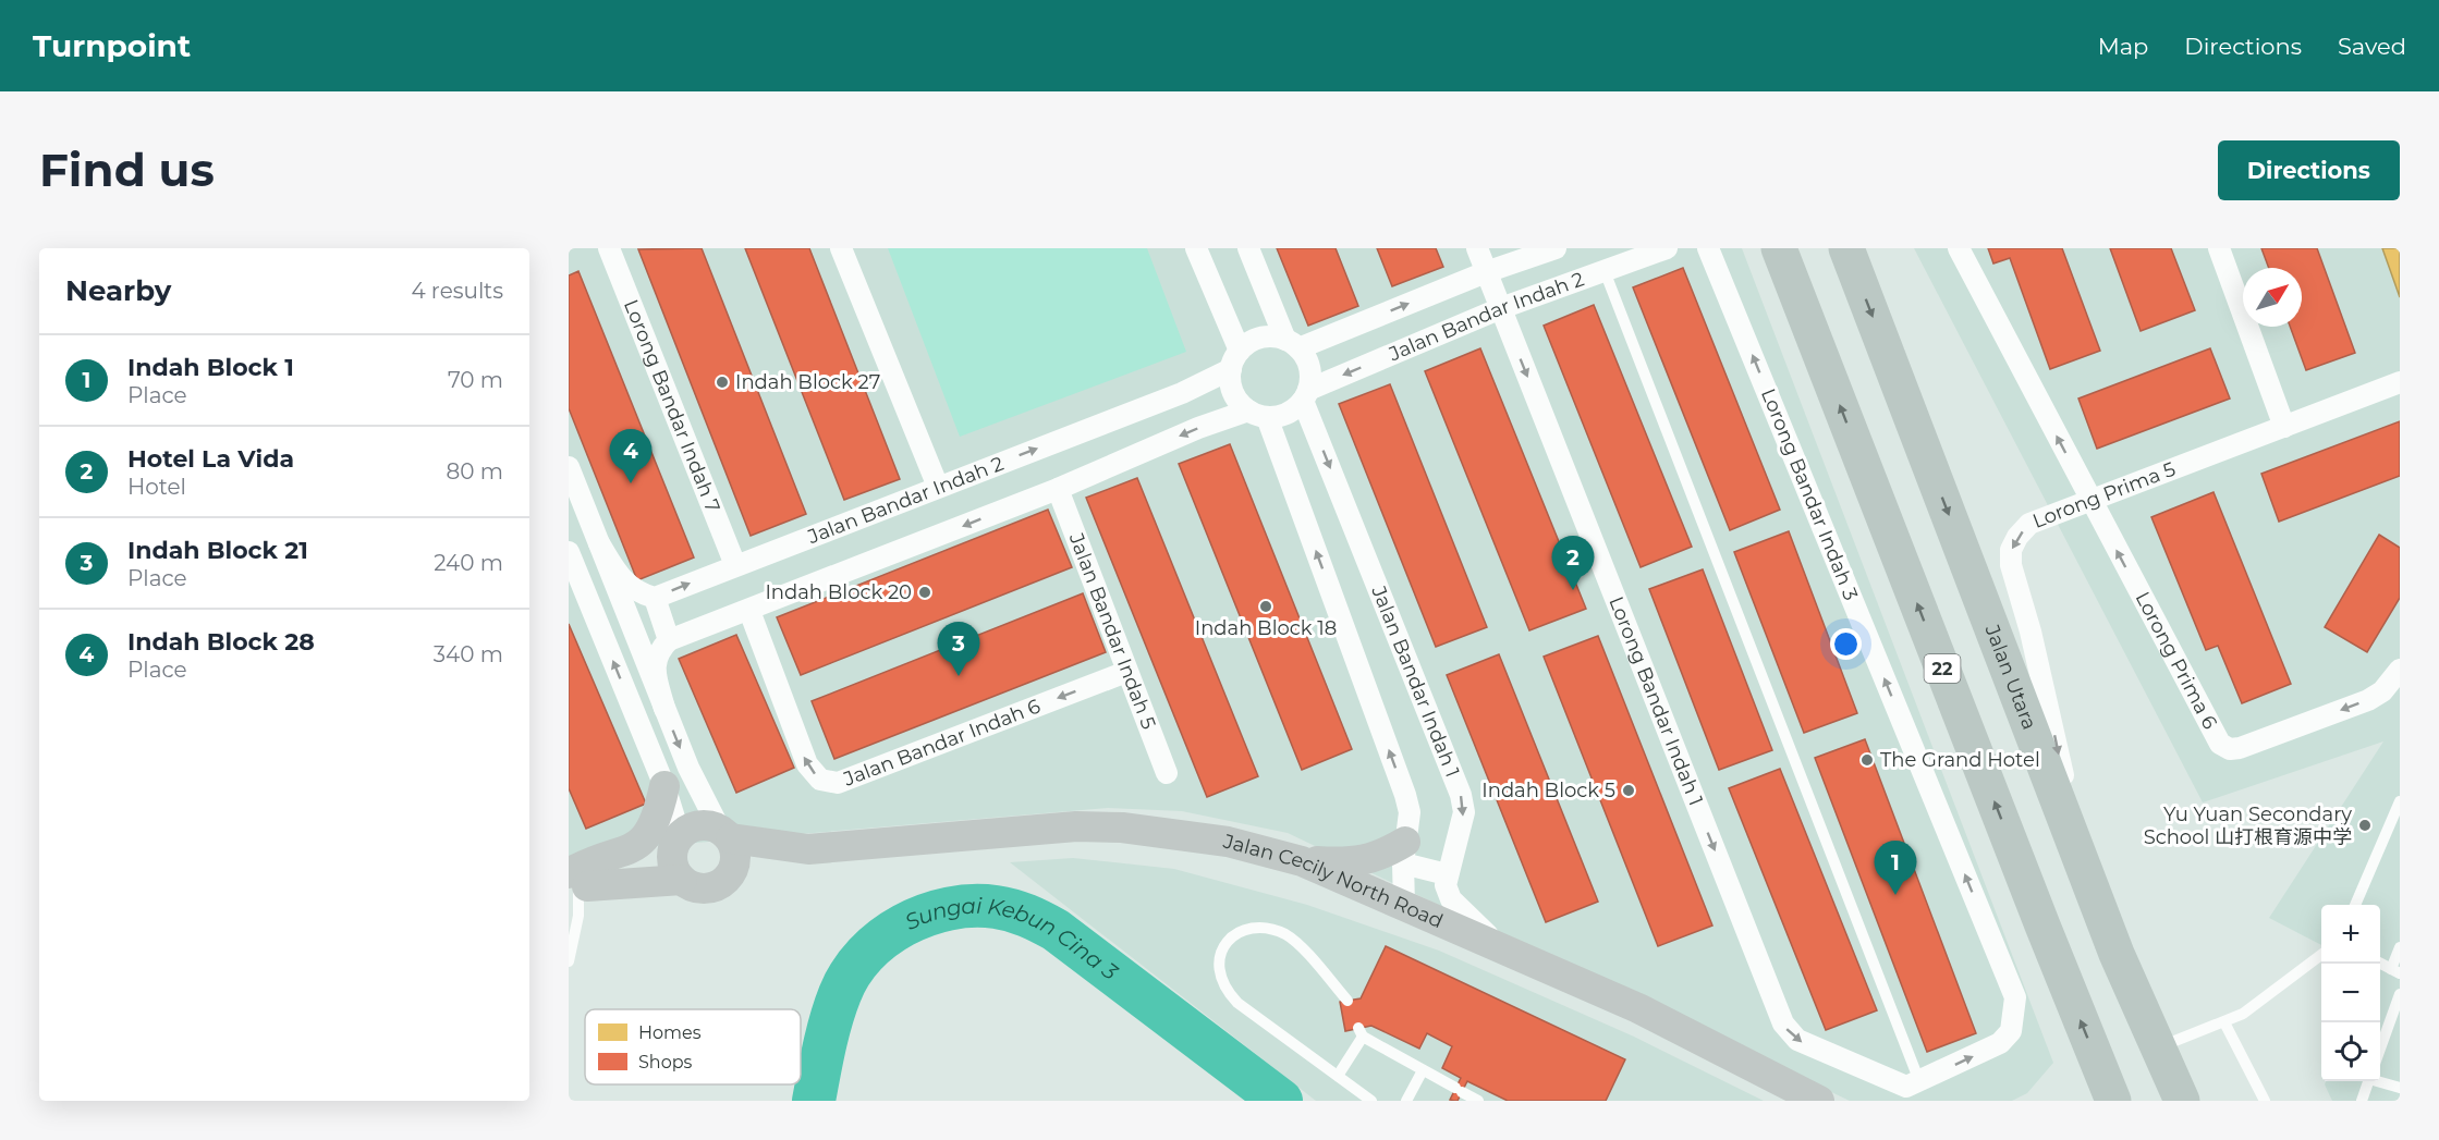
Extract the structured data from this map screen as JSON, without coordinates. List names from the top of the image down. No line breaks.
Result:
{"streets":{"highway":["22","Jalan Utara"],"main road":["Jalan Cecily North Road"],"street":["Jalan Bandar Indah 2","Lorong Bandar Indah 7","Lorong Bandar Indah 3","Lorong Prima 5","Jalan Bandar Indah 5","Lorong Prima 6","Jalan Bandar Indah 1","Lorong Bandar Indah 1","Jalan Bandar Indah 6"]},"crossings":[["Jalan Bandar Indah 2","Lorong Bandar Indah 7"],["Jalan Bandar Indah 2","Jalan Bandar Indah 1"],["Jalan Bandar Indah 2","Lorong Bandar Indah 1"],["Lorong Bandar Indah 3","Lorong Bandar Indah 1"],["Lorong Prima 5","Lorong Prima 6"],["Lorong Prima 5","Jalan Utara"],["Jalan Bandar Indah 5","Jalan Bandar Indah 6"]],"one_way":["Lorong Bandar Indah 3","Lorong Prima 5","Lorong Bandar Indah 1"],"water":["Sungai Kebun Cina 3"],"places":["Indah Block 27","Indah Block 20","Indah Block 18","The Grand Hotel","Indah Block 5","Yu Yuan Secondary School 山打根育源中学"],"legend":["Homes","Shops"],"north":"top right","page":{"header":"Turnpoint","nav":["Map","Directions","Saved"],"buttons":"Directions","title":"Find us","heading":["Nearby","4 results"],"list":[{"mark":"1","name":"Indah Block 1","note":"Place","value":"70 m"},{"mark":"2","name":"Hotel La Vida","note":"Hotel","value":"80 m"},{"mark":"3","name":"Indah Block 21","note":"Place","value":"240 m"},{"mark":"4","name":"Indah Block 28","note":"Place","value":"340 m"}],"pins":["4","2","3","1"],"map_buttons":["+","−"]}}
